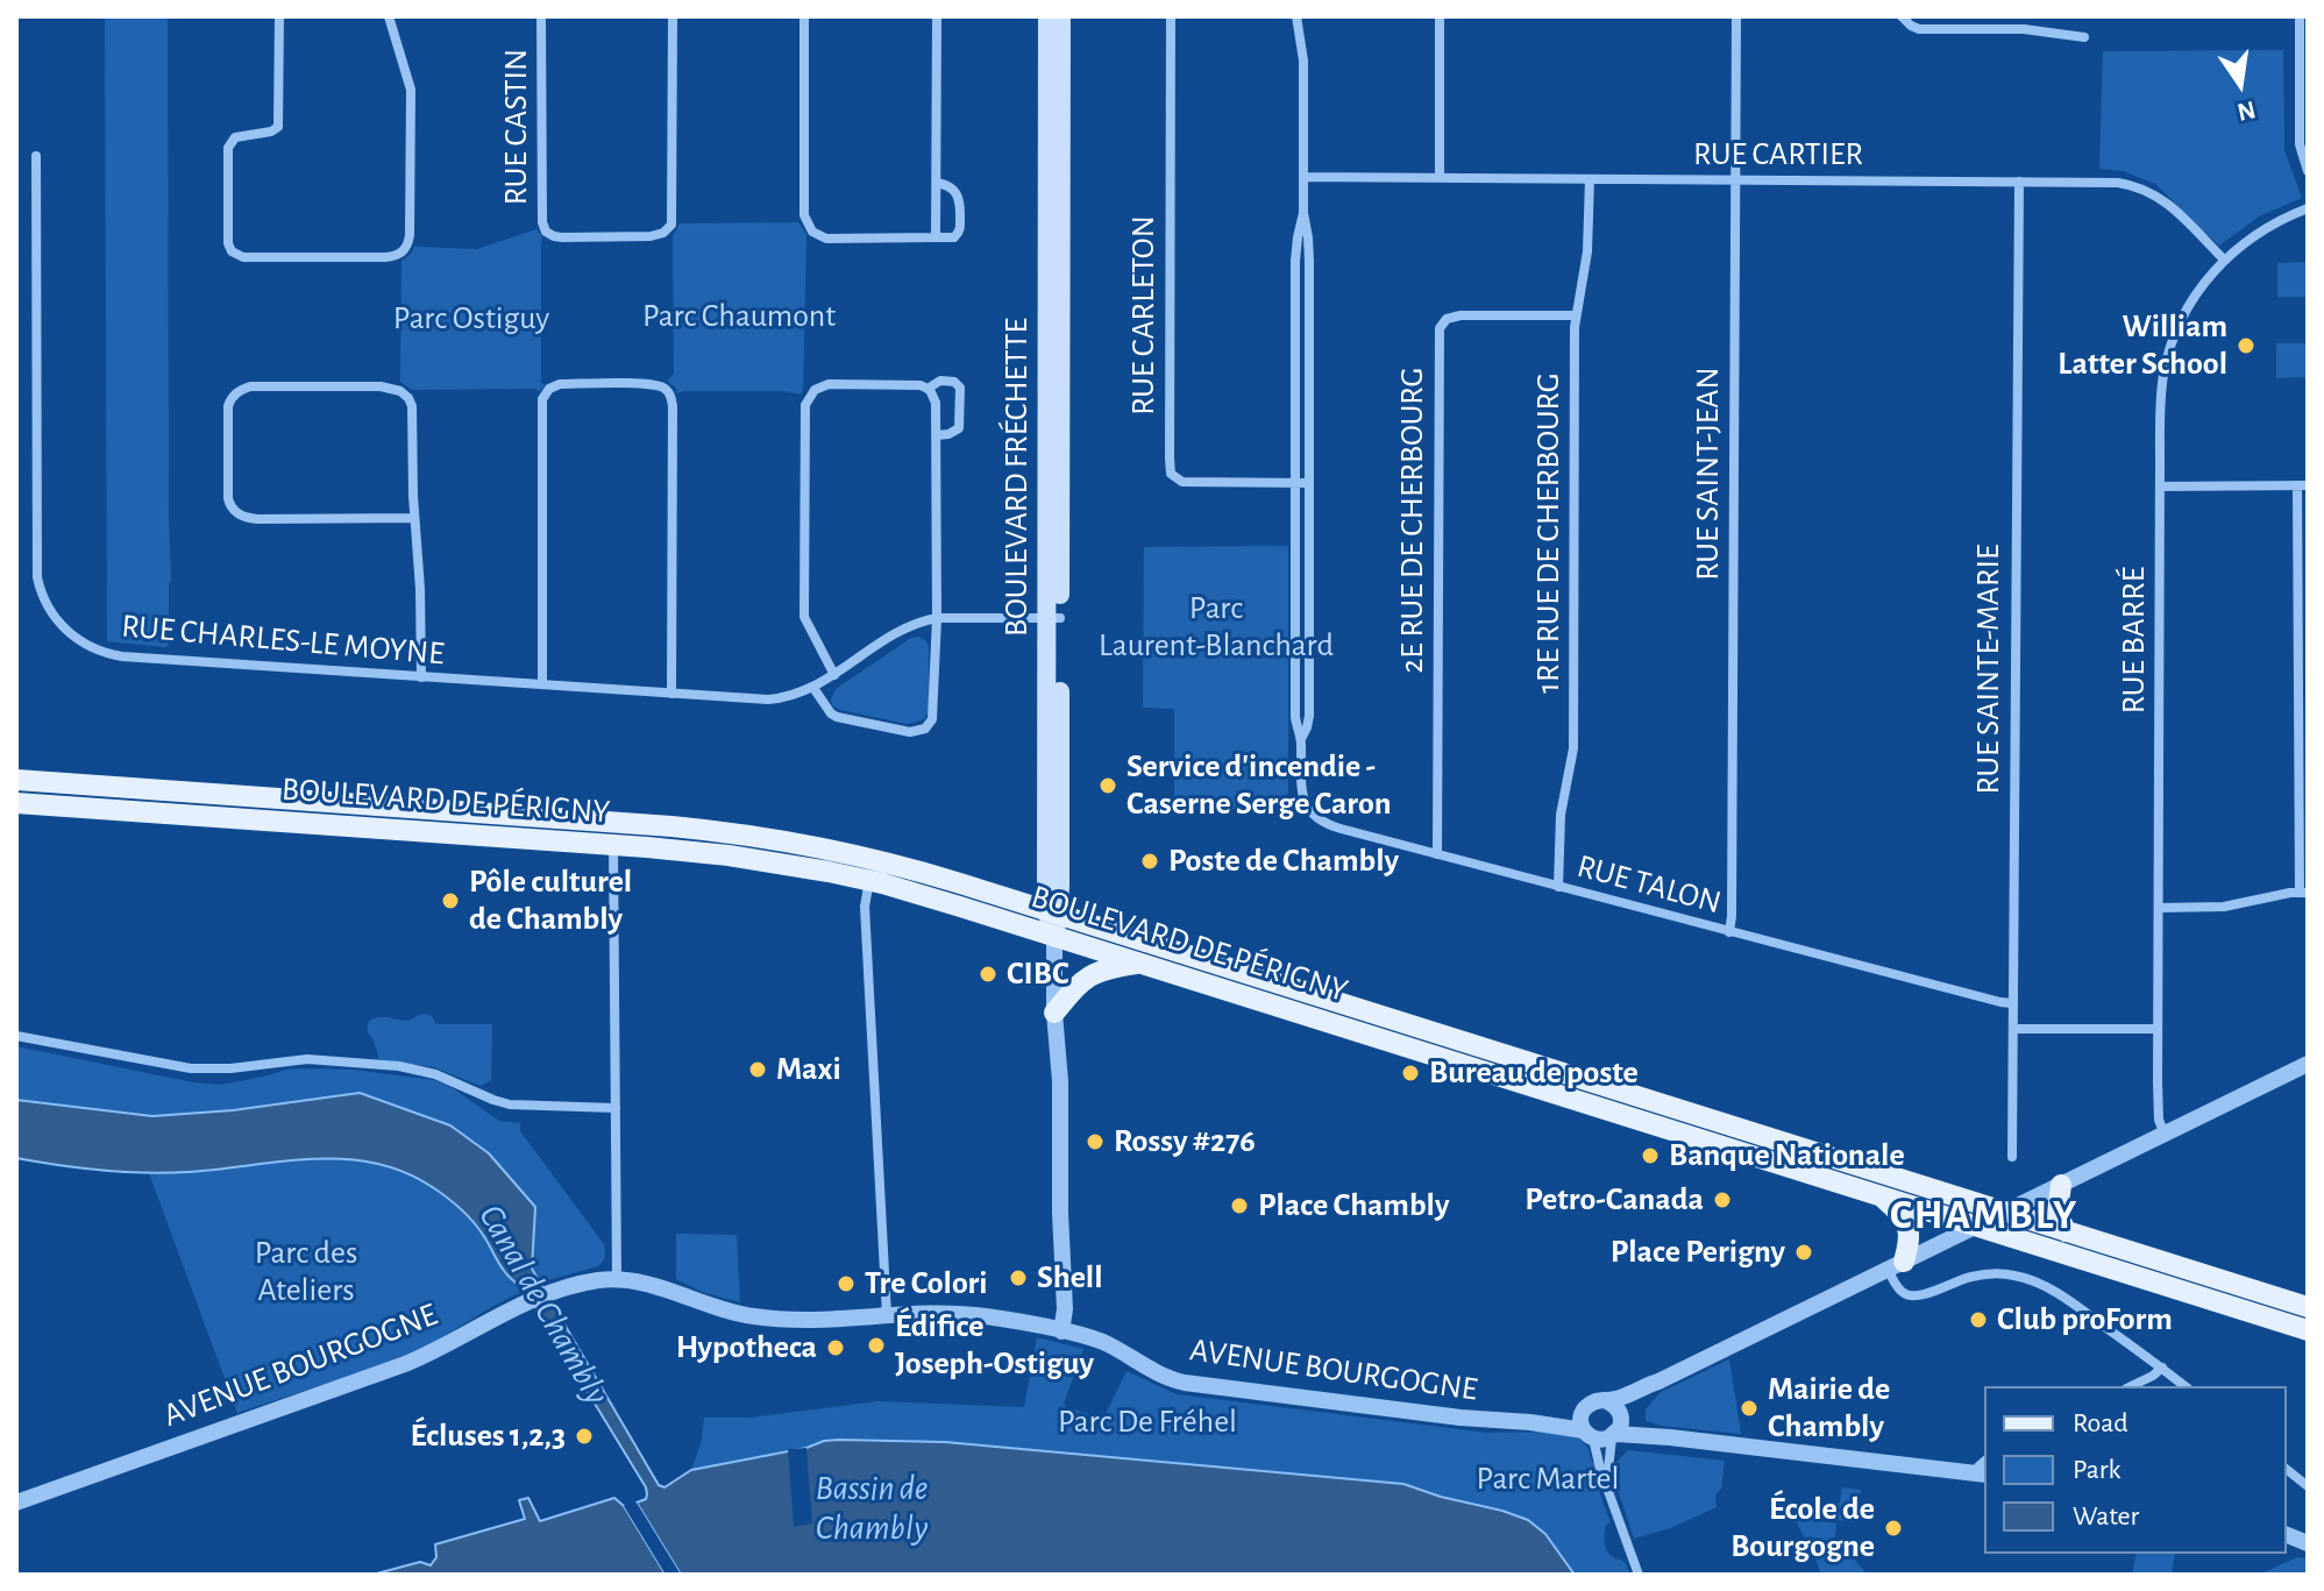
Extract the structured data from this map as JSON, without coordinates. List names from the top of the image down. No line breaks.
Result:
{"streets":{"main road":["BOULEVARD FRÉCHETTE","BOULEVARD DE PÉRIGNY"],"street":["RUE CASTIN","RUE CARTIER","RUE CARLETON","RUE SAINT-JEAN","2E RUE DE CHERBOURG","1RE RUE DE CHERBOURG","RUE CHARLES-LE MOYNE","RUE BARRÉ","RUE SAINTE-MARIE","RUE TALON","AVENUE BOURGOGNE"]},"crossings":[["RUE CARTIER","RUE SAINT-JEAN"],["RUE CARTIER","1RE RUE DE CHERBOURG"],["RUE CARTIER","RUE BARRÉ"],["RUE CARTIER","RUE SAINTE-MARIE"],["RUE SAINT-JEAN","RUE TALON"],["BOULEVARD FRÉCHETTE","RUE CHARLES-LE MOYNE"],["BOULEVARD FRÉCHETTE","BOULEVARD DE PÉRIGNY"],["BOULEVARD FRÉCHETTE","AVENUE BOURGOGNE"],["2E RUE DE CHERBOURG","1RE RUE DE CHERBOURG"],["2E RUE DE CHERBOURG","RUE TALON"],["1RE RUE DE CHERBOURG","RUE TALON"],["RUE SAINTE-MARIE","RUE TALON"]],"districts":["CHAMBLY"],"water":["Canal de Chambly","Bassin de Chambly"],"parks":["Parc Chaumont","Parc Ostiguy","Parc Laurent-Blanchard","Parc des Ateliers","Parc De Fréhel","Parc Martel"],"places":["William Latter School","Service d'incendie - Caserne Serge Caron","Poste de Chambly","Pôle culturel de Chambly","CIBC","Maxi","Bureau de poste","Rossy #276","Banque Nationale","Petro-Canada","Place Chambly","Place Perigny","Shell","Tre Colori","Club proForm","Édifice Joseph-Ostiguy","Hypotheca","Mairie de Chambly","Écluses 1,2,3","École de Bourgogne"],"legend":["Road","Park","Water"],"north":"bottom"}
